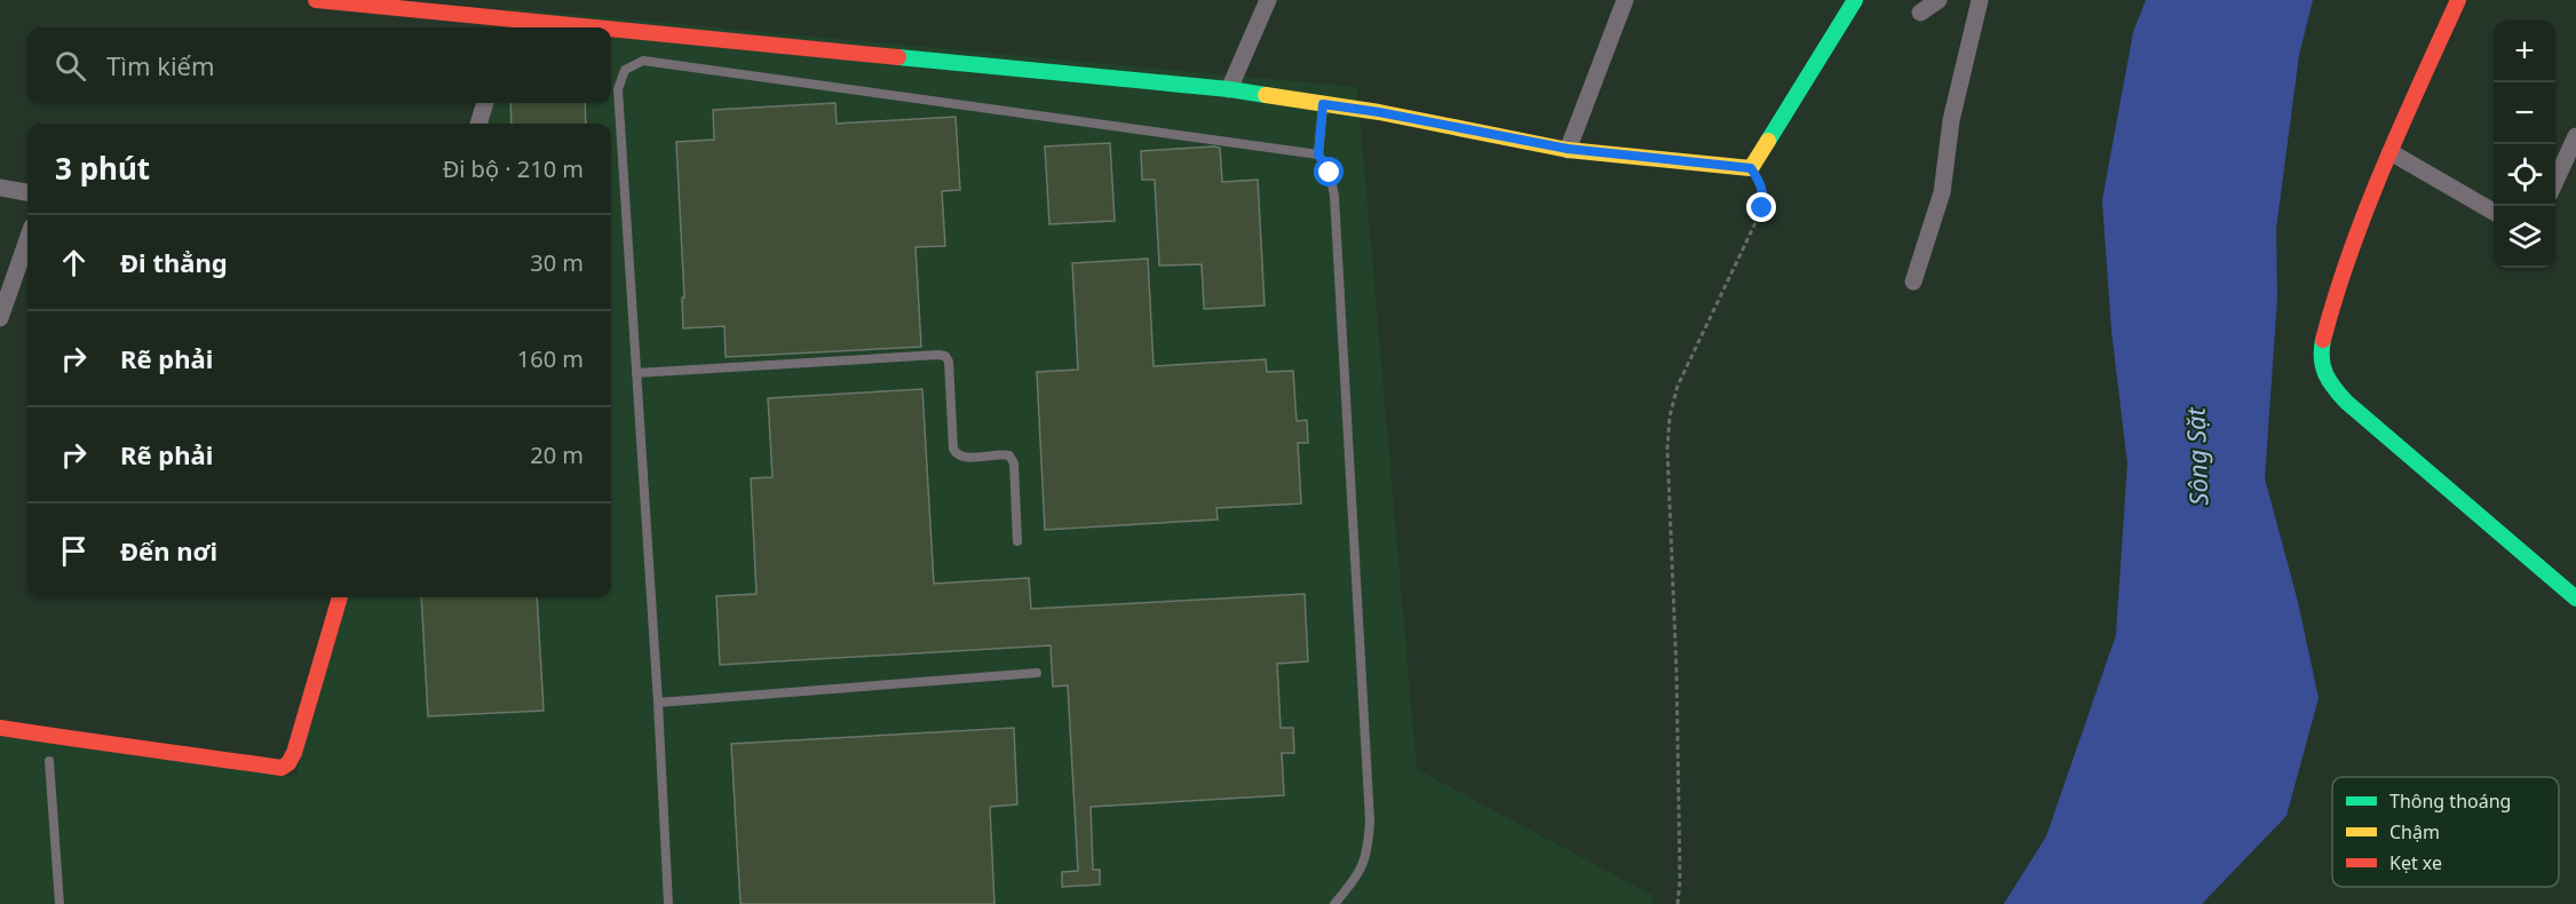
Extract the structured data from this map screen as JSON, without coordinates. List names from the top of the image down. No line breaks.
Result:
{"water":["Sông Sặt"],"legend":["Thông thoáng","Chậm","Kẹt xe"],"page":{"map_buttons":["+","−"],"search":"Tìm kiếm","heading":["3 phút","Đi bộ · 210 m"],"list":[["Đi thẳng","30 m"],["Rẽ phải","160 m"],["Rẽ phải","20 m"],"Đến nơi"]}}
